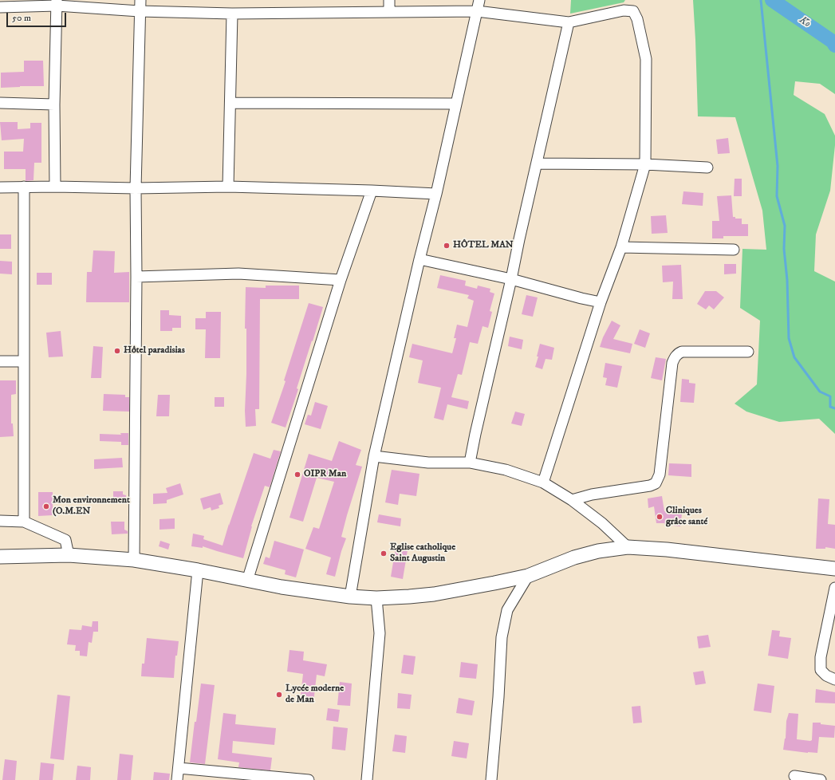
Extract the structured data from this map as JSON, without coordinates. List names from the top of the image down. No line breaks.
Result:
{"water":["Ko"],"places":["HÔTEL MAN","Hôtel paradisias","OIPR Man","Mon environnement (O.M.EN","Cliniques grâce santé","Eglise catholique Saint Augustin","Lycée moderne de Man"],"scale_bar":"50 m"}
